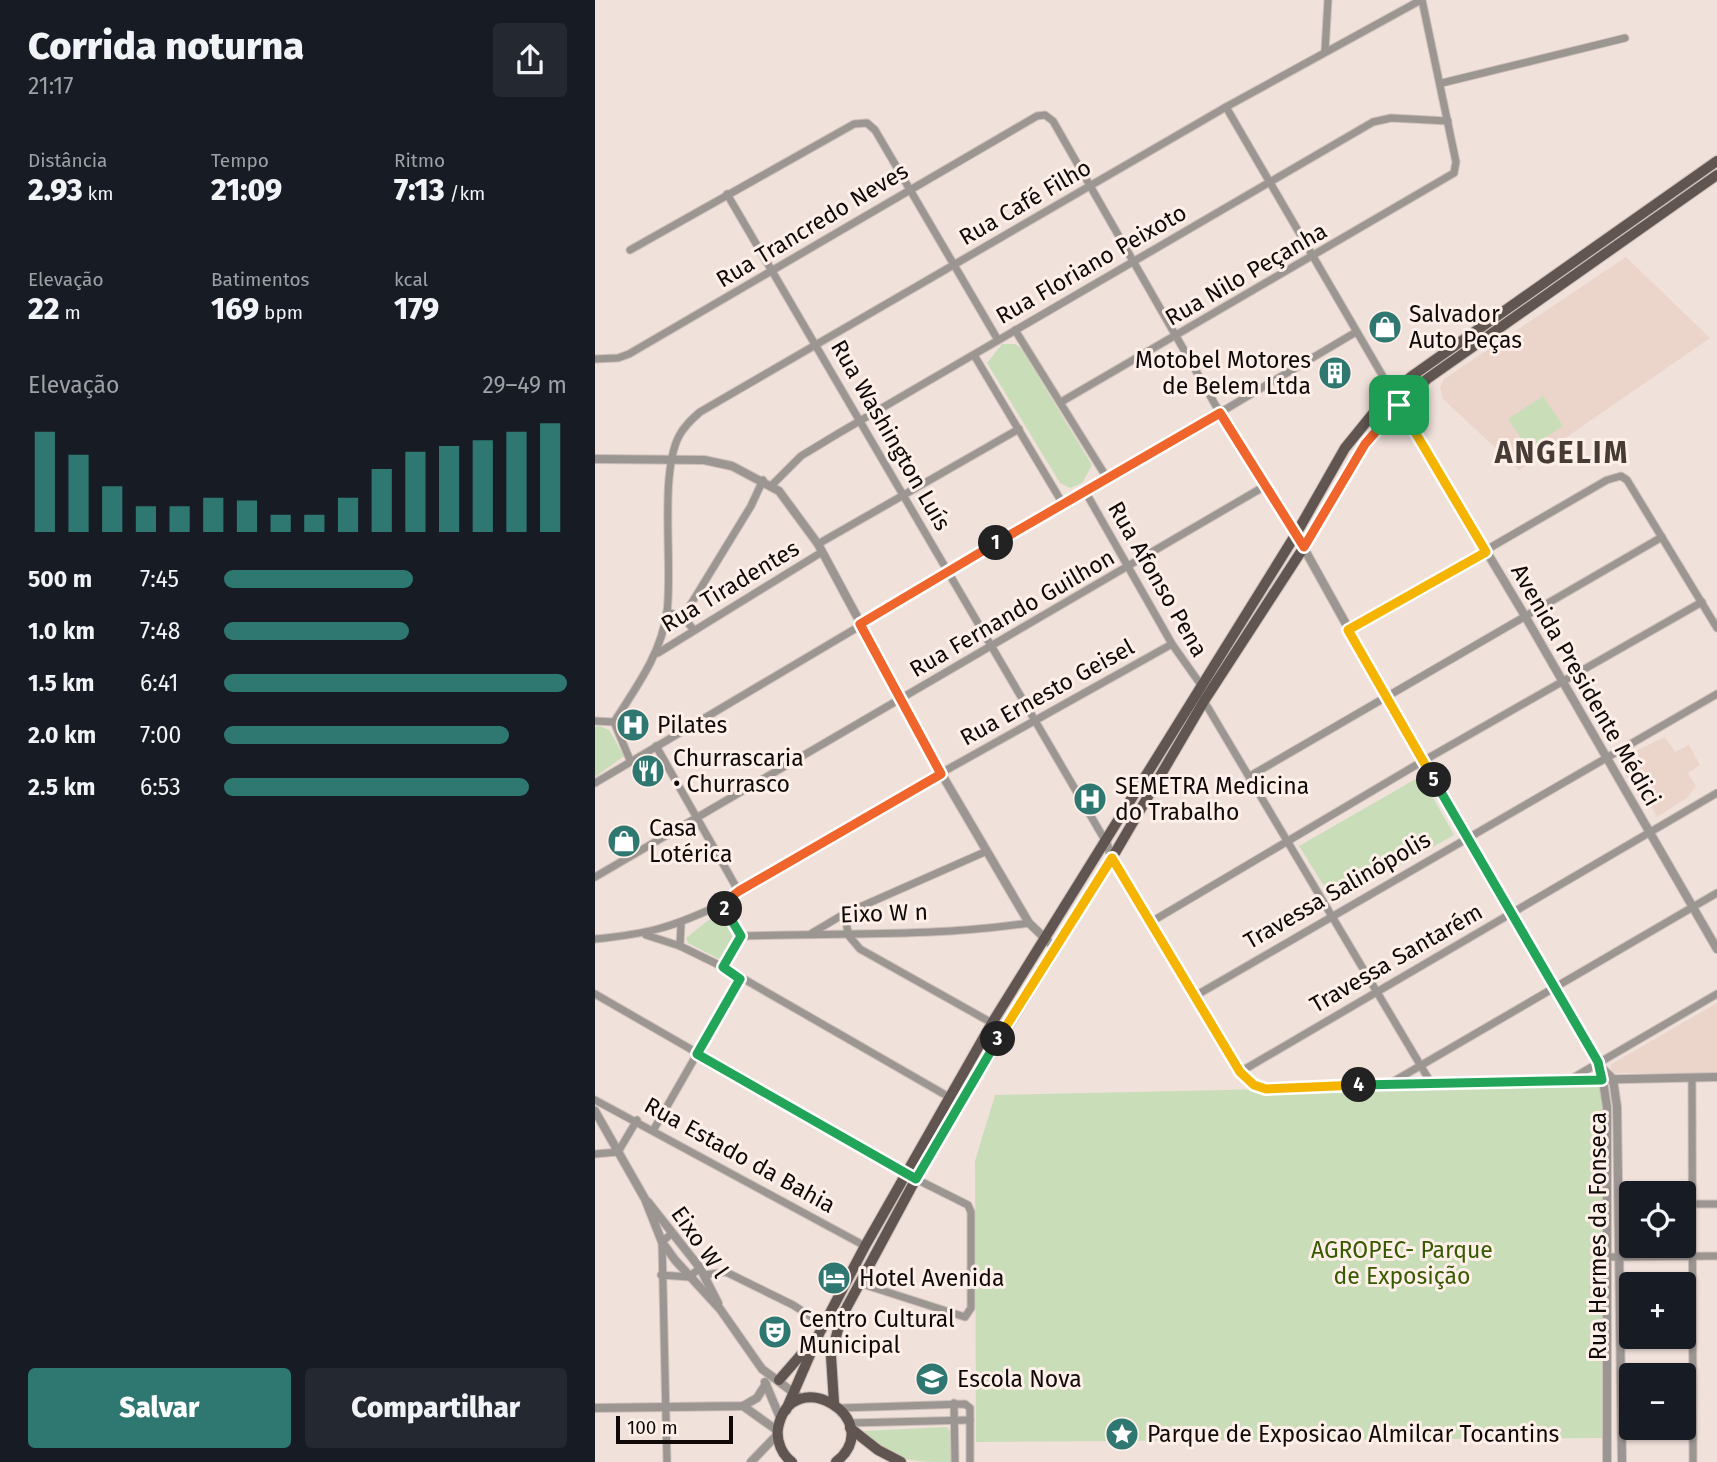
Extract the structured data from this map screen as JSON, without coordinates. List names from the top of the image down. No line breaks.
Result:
{"streets":{"street":["Rua Café Filho","Rua Trancredo Neves","Rua Floriano Peixoto","Rua Nilo Peçanha","Rua Washington Luís","Rua Afonso Pena","Rua Tiradentes","Rua Fernando Guilhon","Avenida Presidente Médici","Rua Ernesto Geisel","Travessa Salinópolis","Eixo W n","Travessa Santarém","Rua Estado da Bahia","Rua Hermes da Fonseca","Eixo W l"]},"crossings":[["Rua Café Filho","Rua Trancredo Neves"],["Rua Café Filho","Rua Washington Luís"],["Rua Trancredo Neves","Rua Washington Luís"],["Rua Floriano Peixoto","Rua Nilo Peçanha"],["Rua Floriano Peixoto","Rua Washington Luís"],["Rua Washington Luís","Rua Tiradentes"],["Rua Washington Luís","Rua Fernando Guilhon"],["Rua Washington Luís","Rua Ernesto Geisel"],["Rua Afonso Pena","Rua Fernando Guilhon"],["Rua Afonso Pena","Rua Ernesto Geisel"],["Avenida Presidente Médici","Travessa Salinópolis"],["Avenida Presidente Médici","Travessa Santarém"],["Travessa Salinópolis","Rua Hermes da Fonseca"],["Travessa Santarém","Rua Hermes da Fonseca"]],"districts":["ANGELIM"],"parks":["AGROPEC- Parque de Exposição"],"places":{"shop":["Salvador Auto Peças","Casa Lotérica"],"building":["Motobel Motores de Belem Ltda"],"hospital":["Pilates","SEMETRA Medicina do Trabalho"],"restaurant":["Churrascaria • Churrasco"],"hotel":["Hotel Avenida"],"theatre":["Centro Cultural Municipal"],"school or university":["Escola Nova"],"place":["Parque de Exposicao Almilcar Tocantins"]},"scale_bar":"100 m","page":{"heading":["Corrida noturna","21:17"],"stats":[["Distância","2.93 km"],["Tempo","21:09"],["Ritmo","7:13 /km"],["Elevação","22 m"],["Batimentos","169 bpm"],["kcal","179"]],"chart":["Elevação","29–49 m"],"pins":["1","5","2","3","4"],"list":[{"name":"500 m","note":"7:45"},{"name":"1.0 km","note":"7:48"},{"name":"1.5 km","note":"6:41"},{"name":"2.0 km","note":"7:00"},{"name":"2.5 km","note":"6:53"}],"map_buttons":["+","−"],"buttons":["Salvar","Compartilhar"],"scale":"100 m"}}
